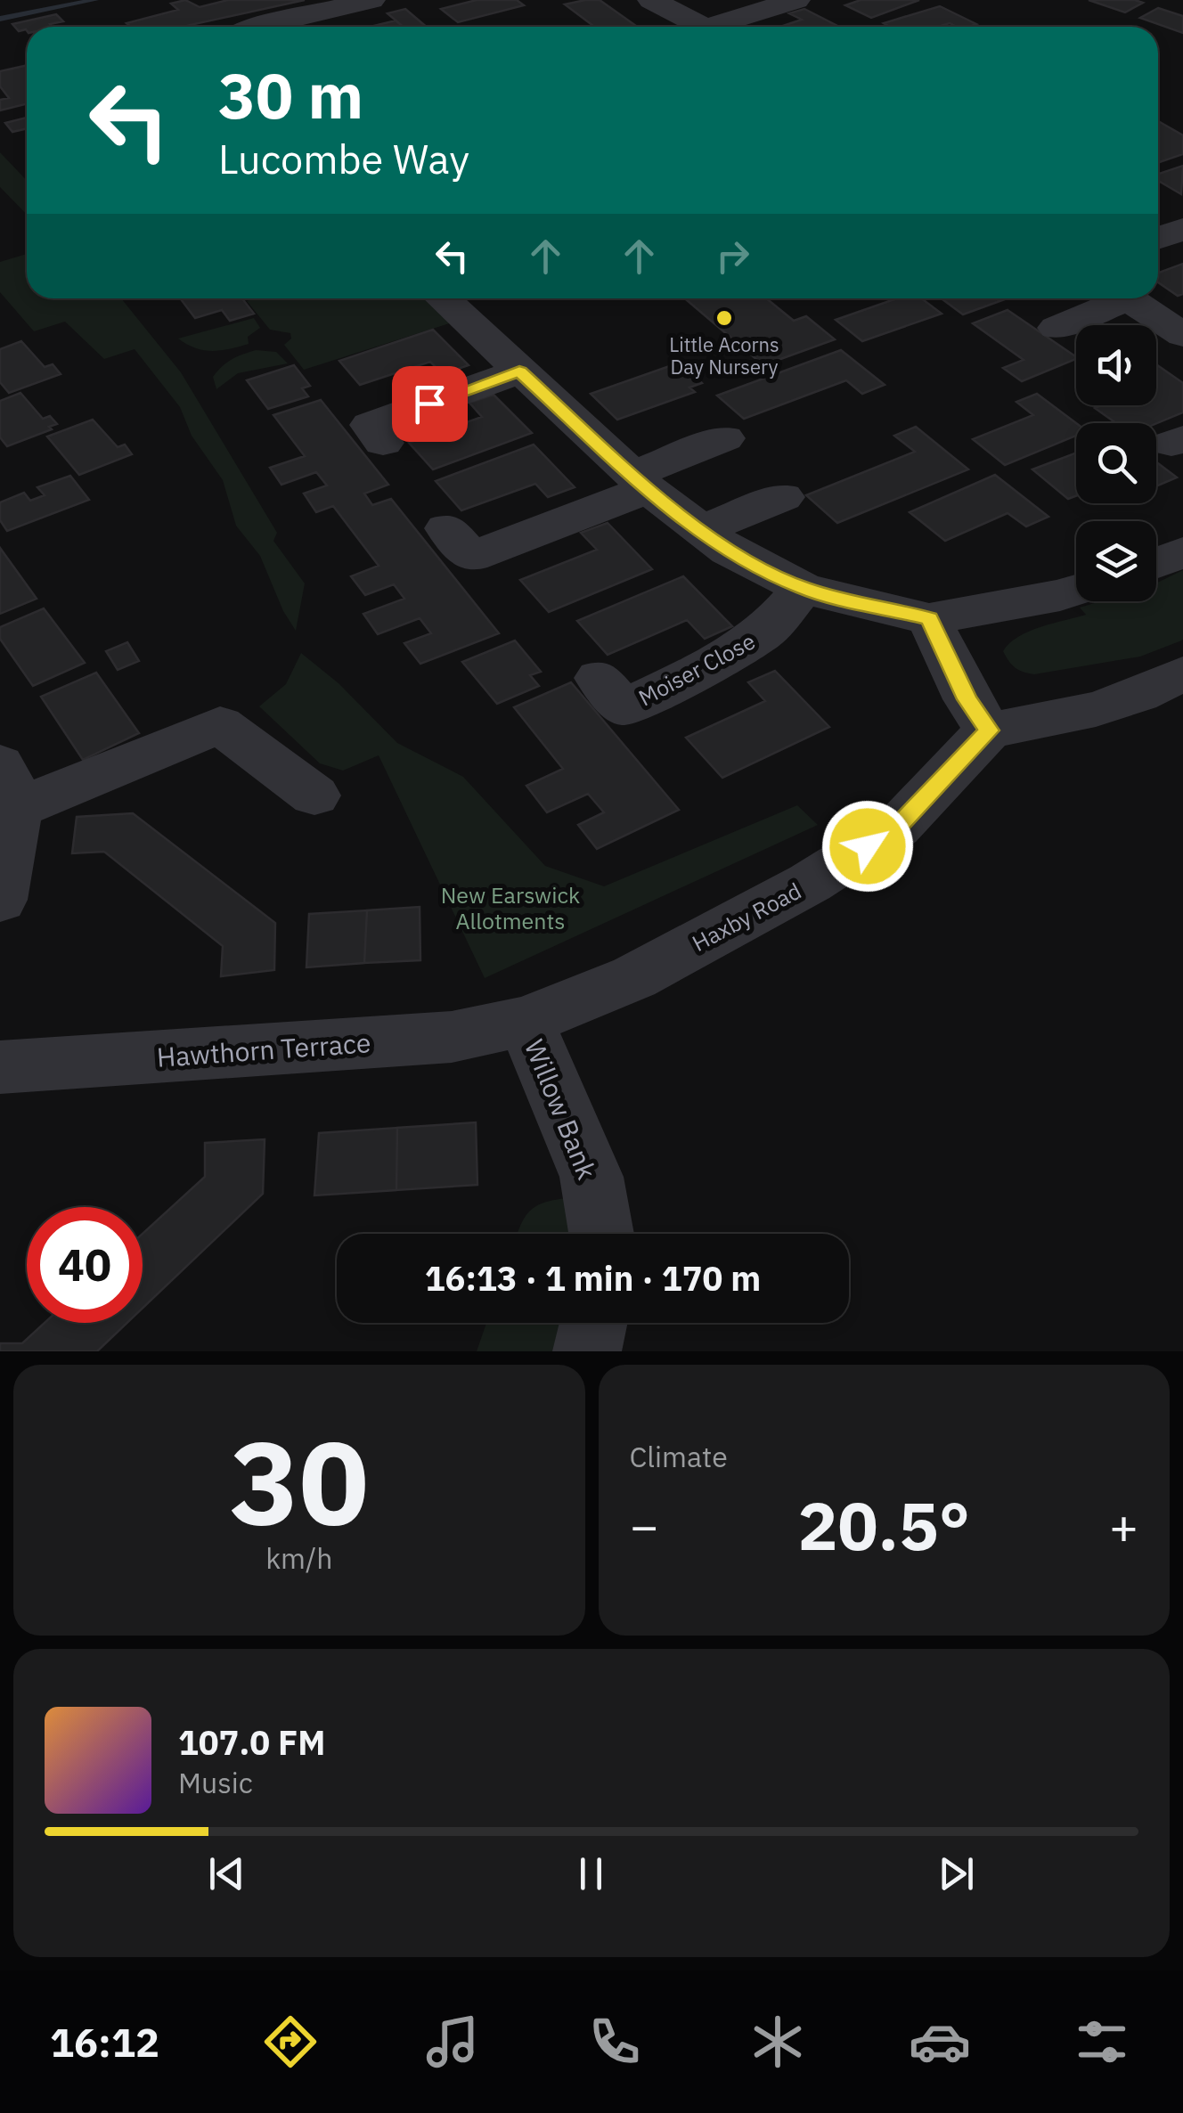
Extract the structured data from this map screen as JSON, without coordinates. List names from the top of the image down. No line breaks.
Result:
{"streets":{"street":["Moiser Close","Haxby Road","Hawthorn Terrace","Willow Bank"]},"crossings":[["Haxby Road","Hawthorn Terrace"],["Haxby Road","Willow Bank"],["Hawthorn Terrace","Willow Bank"]],"parks":["New Earswick Allotments"],"places":["Little Acorns Day Nursery"],"page":{"turn":["30 m","Lucombe Way"],"limit":"40","trip":"16:13 · 1 min · 170 m","tile":[["30","km/h"],"Climate"],"heat":["−","20.5°","+"],"song":["107.0 FM","Music"],"tabs":"16:12"}}
